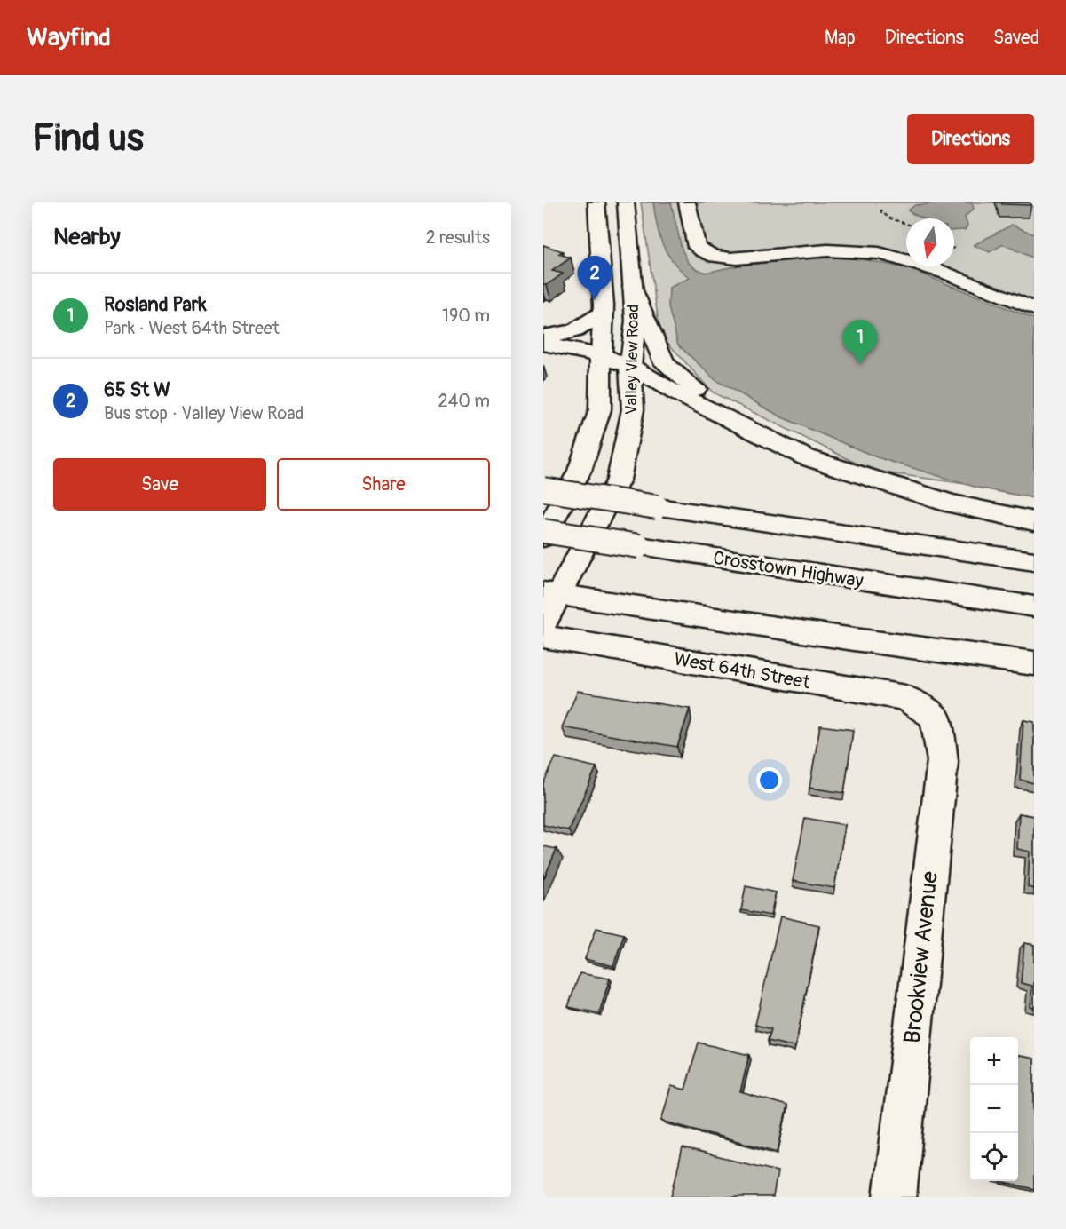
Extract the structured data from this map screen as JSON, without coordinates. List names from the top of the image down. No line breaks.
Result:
{"streets":{"main road":["Valley View Road","Crosstown Highway","West 64th Street","Brookview Avenue"]},"crossings":[["West 64th Street","Brookview Avenue"]],"north":"bottom","page":{"header":"Wayfind","nav":["Map","Directions","Saved"],"buttons":["Directions",["Save","Share"]],"title":"Find us","heading":["Nearby","2 results"],"pins":["2","1"],"list":[{"mark":"1","name":"Rosland Park","note":"Park · West 64th Street","value":"190 m"},{"mark":"2","name":"65 St W","note":"Bus stop · Valley View Road","value":"240 m"}],"map_buttons":["+","−"]}}
